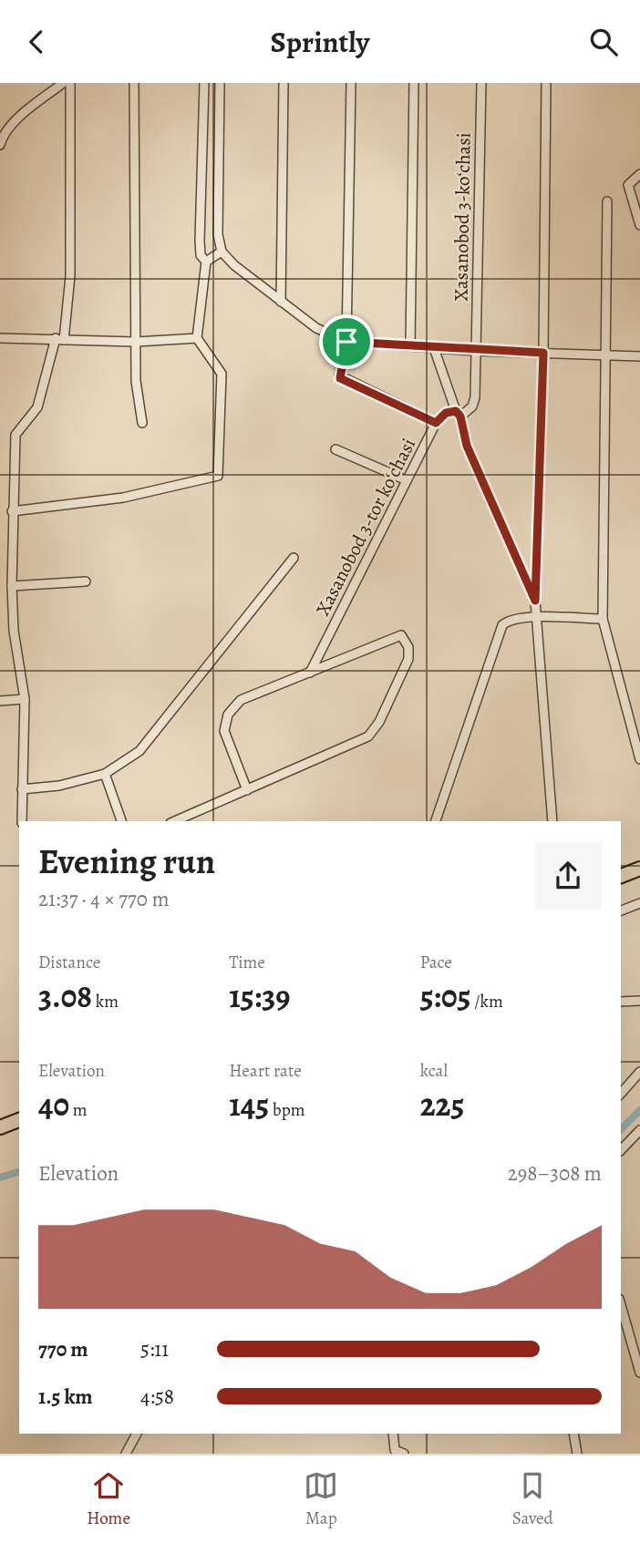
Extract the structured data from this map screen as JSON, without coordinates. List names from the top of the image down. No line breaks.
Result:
{"streets":{"street":["Xasanobod 3-koʻchasi","Xasanobod 3-tor koʻchasi"]},"crossings":[["Xasanobod 3-koʻchasi","Xasanobod 3-tor koʻchasi"]],"page":{"header":"Sprintly","heading":["Evening run","21:37 · 4 × 770 m"],"stats":[["Distance","3.08 km"],["Time","15:39"],["Pace","5:05 /km"],["Elevation","40 m"],["Heart rate","145 bpm"],["kcal","225"]],"chart":["Elevation","298–308 m"],"list":[{"name":"770 m","note":"5:11"},{"name":"1.5 km","note":"4:58"}],"tabs":["Home","Map","Saved"]}}
